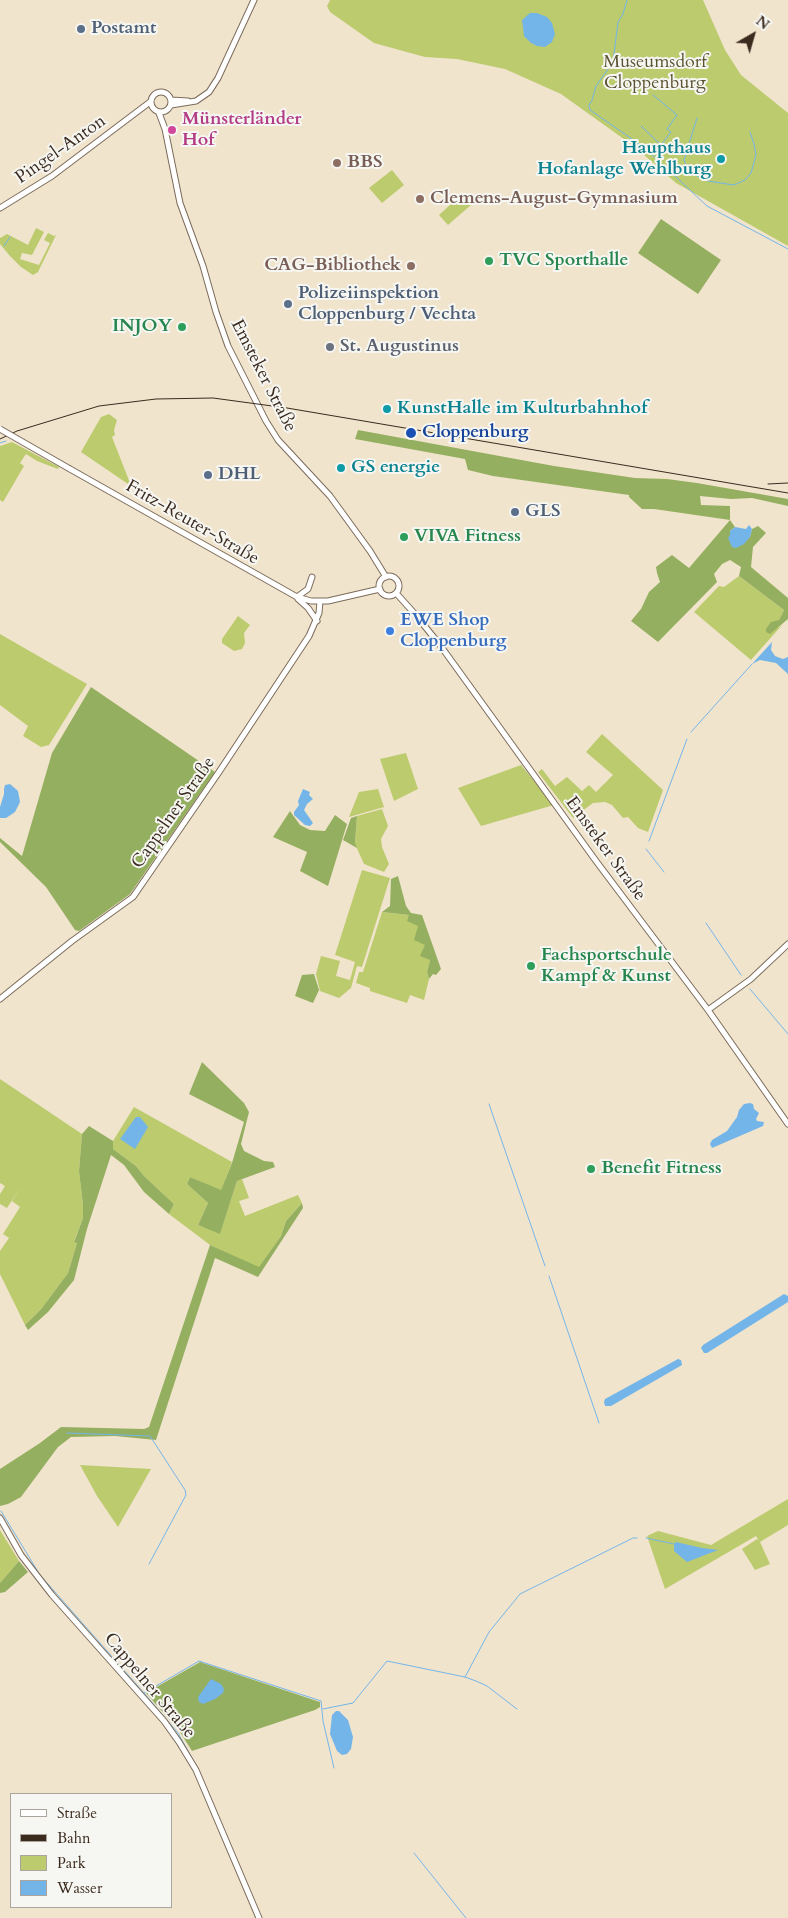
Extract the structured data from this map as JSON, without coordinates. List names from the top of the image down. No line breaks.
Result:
{"streets":{"street":["Pingel-Anton","Emsteker Straße","Fritz-Reuter-Straße","Cappelner Straße"]},"crossings":[["Pingel-Anton","Emsteker Straße"],["Emsteker Straße","Fritz-Reuter-Straße"],["Fritz-Reuter-Straße","Cappelner Straße"]],"parks":["Museumsdorf Cloppenburg"],"places":["Postamt","Münsterländer Hof","Haupthaus Hofanlage Wehlburg","BBS","Clemens-August-Gymnasium","TVC Sporthalle","CAG-Bibliothek","Polizeiinspektion Cloppenburg / Vechta","INJOY","St. Augustinus","KunstHalle im Kulturbahnhof","Cloppenburg","GS energie","DHL","GLS","VIVA Fitness","EWE Shop Cloppenburg","Fachsportschule Kampf & Kunst","Benefit Fitness"],"legend":["Straße","Bahn","Park","Wasser"],"north":"top right"}
